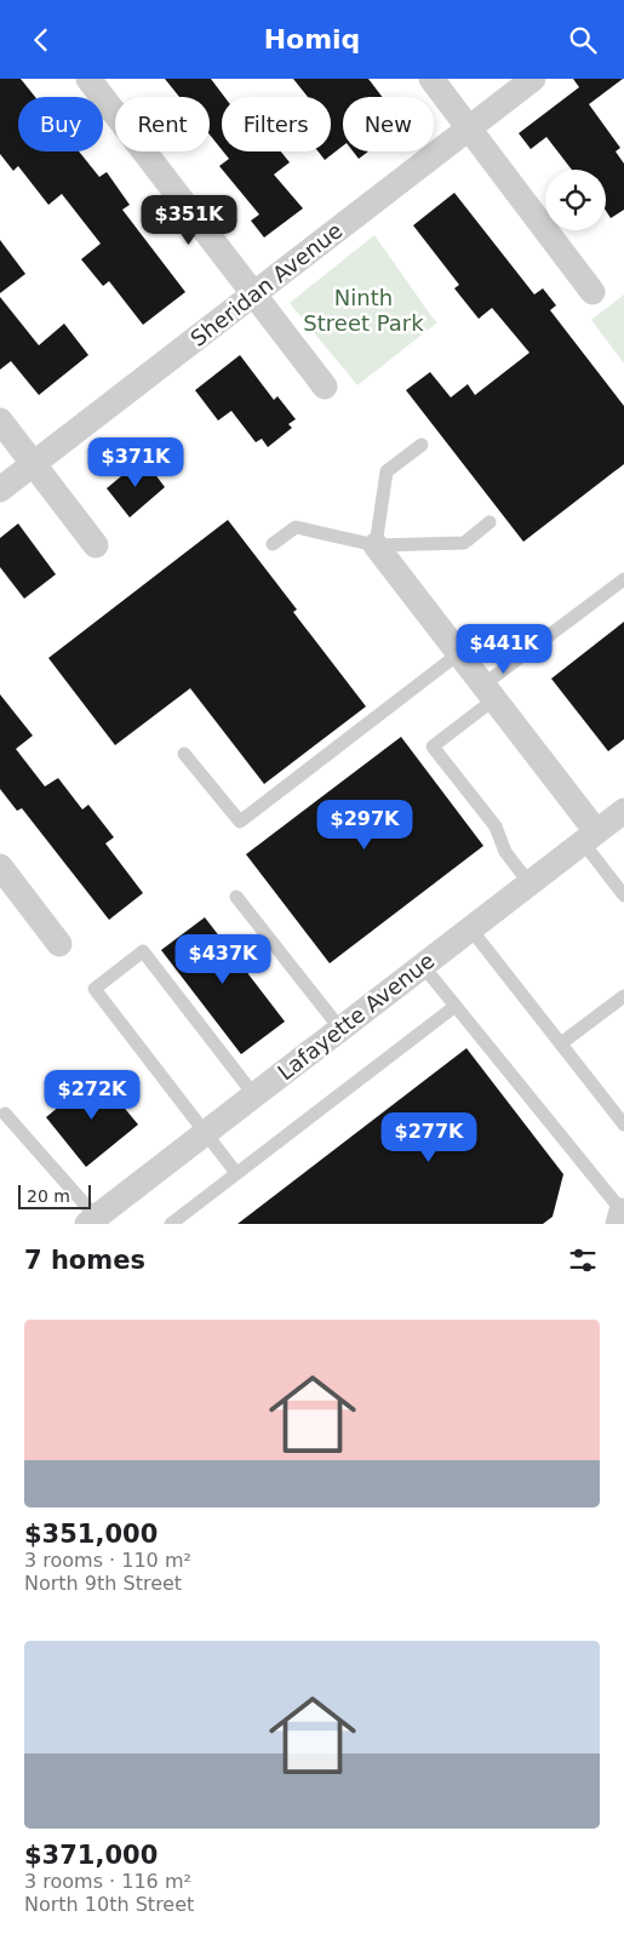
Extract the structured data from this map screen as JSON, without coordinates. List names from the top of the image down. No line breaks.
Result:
{"streets":{"street":["Sheridan Avenue","Lafayette Avenue"]},"parks":["Ninth Street Park"],"scale_bar":"20 m","page":{"header":"Homiq","chip":["Buy","Rent","Filters","New"],"price":["$351K","$371K","$441K","$297K","$437K","$272K","$277K"],"scale":"20 m","heading":"7 homes","list":[{"name":"$351,000","note":"3 rooms · 110 m² · North 9th Street"},{"name":"$371,000","note":"3 rooms · 116 m² · North 10th Street"}]}}
